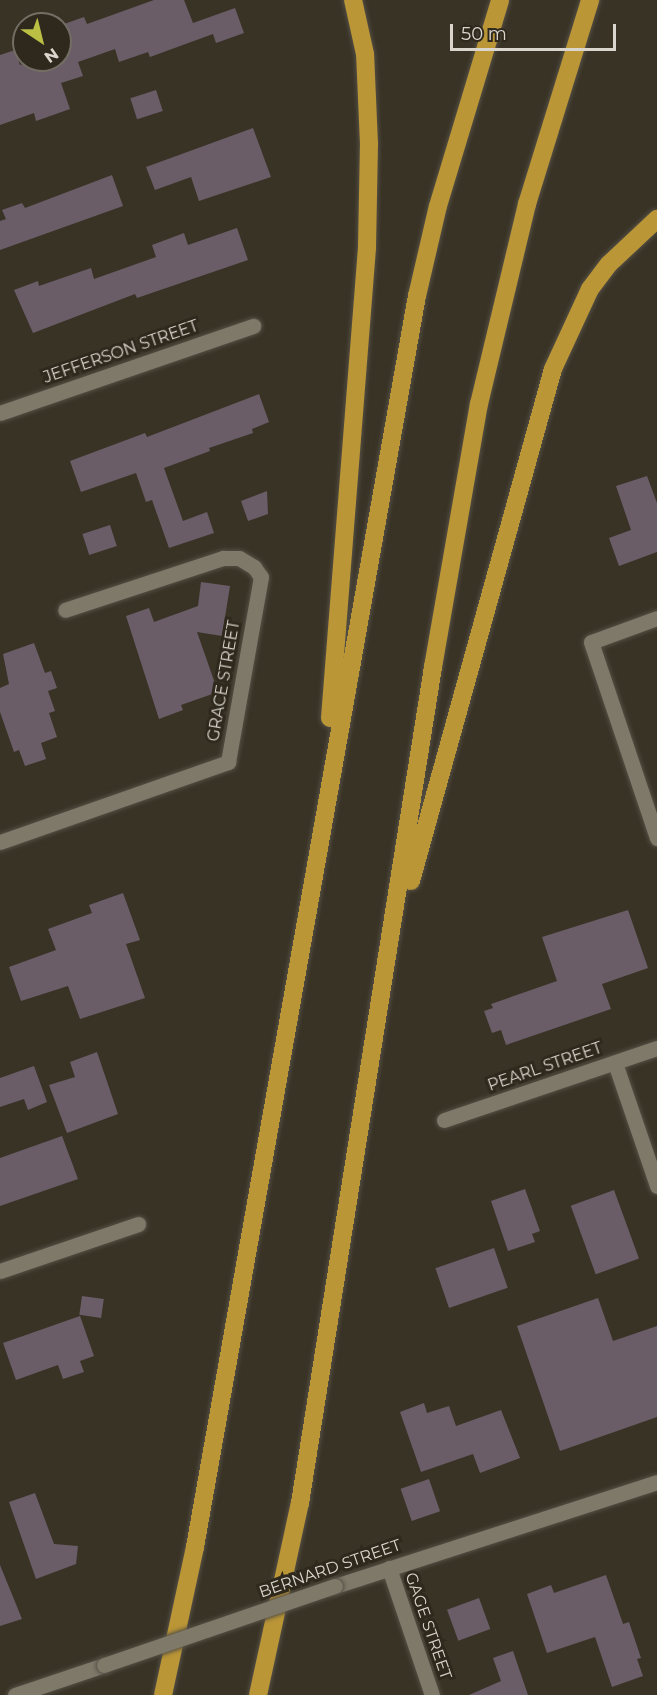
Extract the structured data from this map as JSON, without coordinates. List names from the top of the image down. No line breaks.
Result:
{"streets":{"street":["JEFFERSON STREET","GRACE STREET","PEARL STREET","BERNARD STREET","GAGE STREET"]},"crossings":[["BERNARD STREET","GAGE STREET"]],"scale_bar":"50 m","north":"bottom right"}
